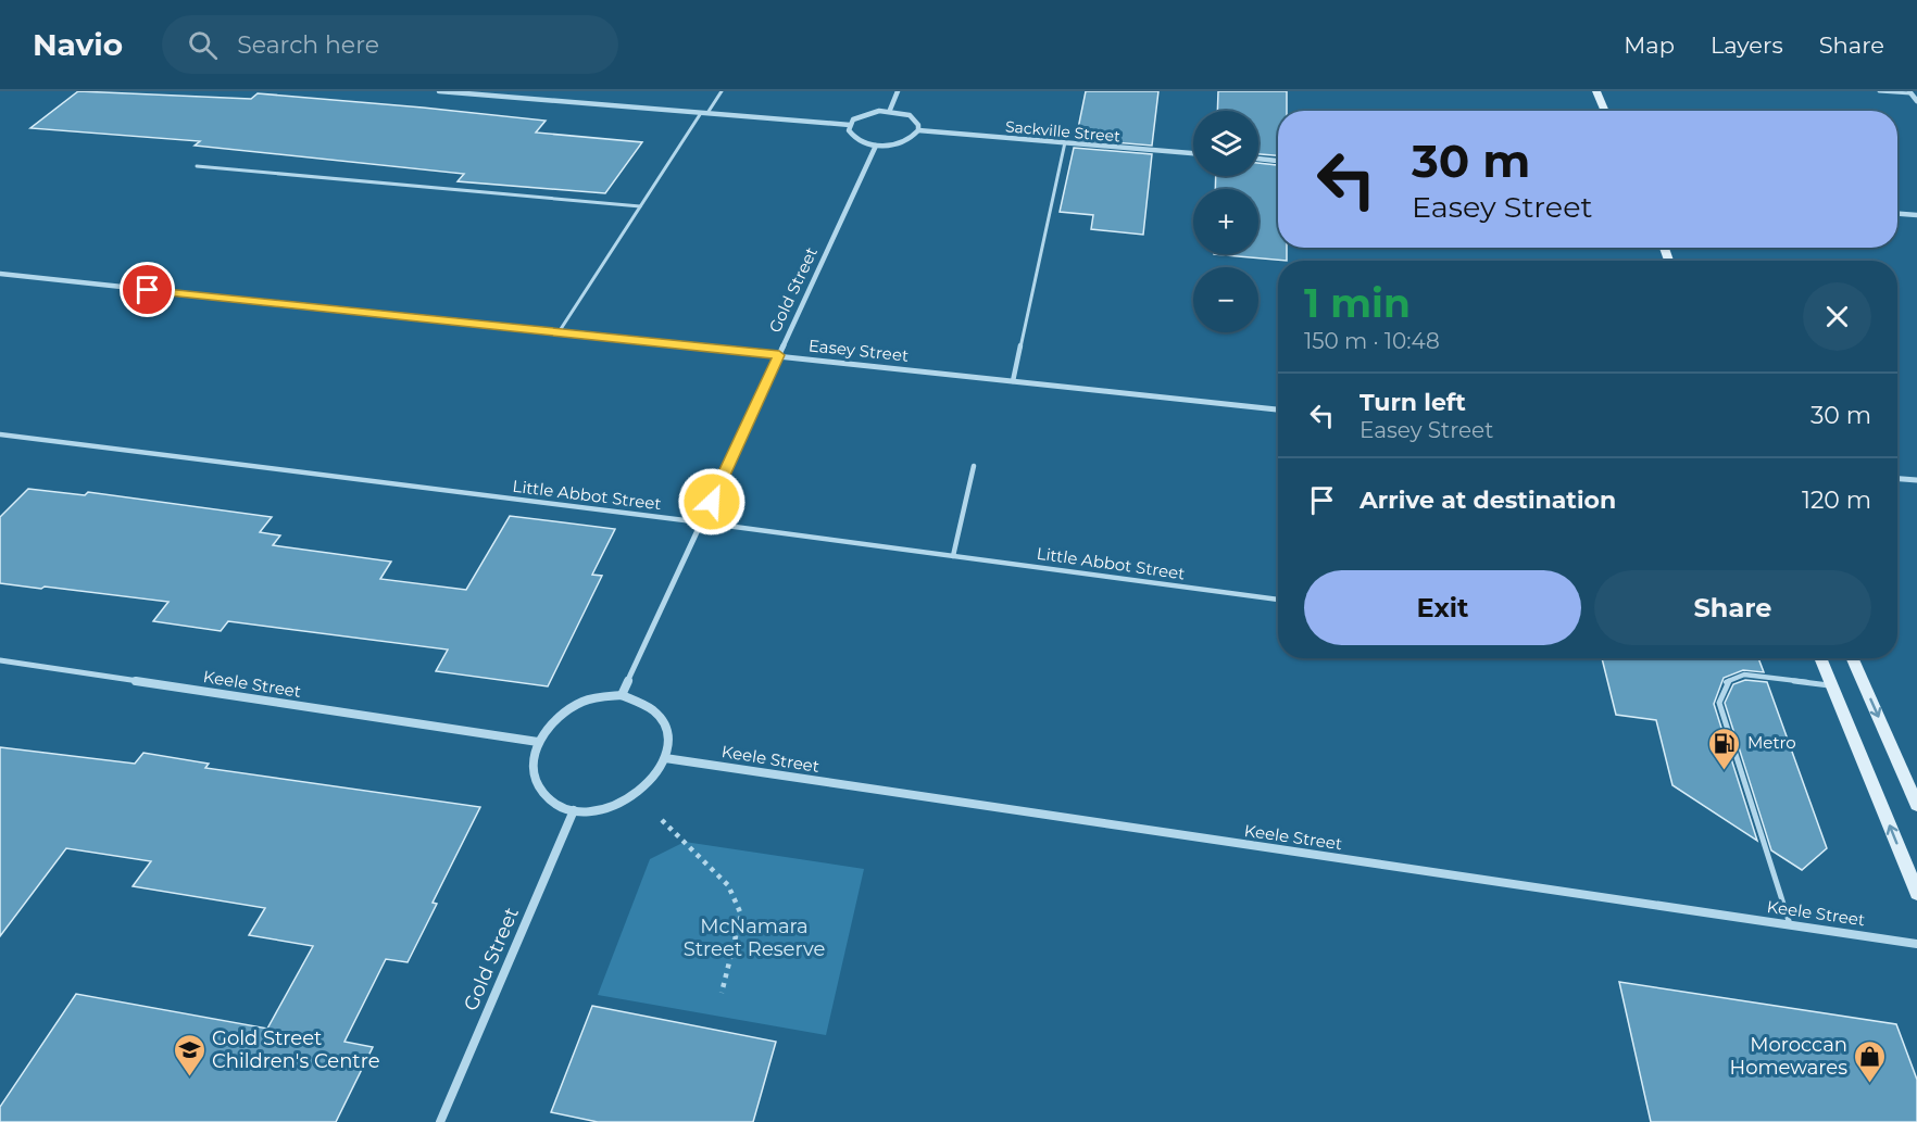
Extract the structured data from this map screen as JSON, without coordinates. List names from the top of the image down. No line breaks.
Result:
{"streets":{"street":["Sackville Street","Gold Street","Easey Street","Keele Street"],"lane":["Little Abbot Street"]},"crossings":[["Gold Street","Easey Street"],["Gold Street","Little Abbot Street"],["Gold Street","Keele Street"]],"parks":["McNamara Street Reserve"],"places":{"fuel station":["Metro"],"school or university":["Gold Street Children's Centre"],"shop":["Moroccan Homewares"]},"page":{"header":"Navio","search":"Search here","nav":["Map","Layers","Share"],"map_buttons":["+","−"],"turn":["30 m","Easey Street"],"heading":["1 min","150 m · 10:48"],"list":[{"name":"Turn left","note":"Easey Street","value":"30 m"},{"name":"Arrive at destination","value":"120 m"}],"buttons":["Exit","Share"]}}
